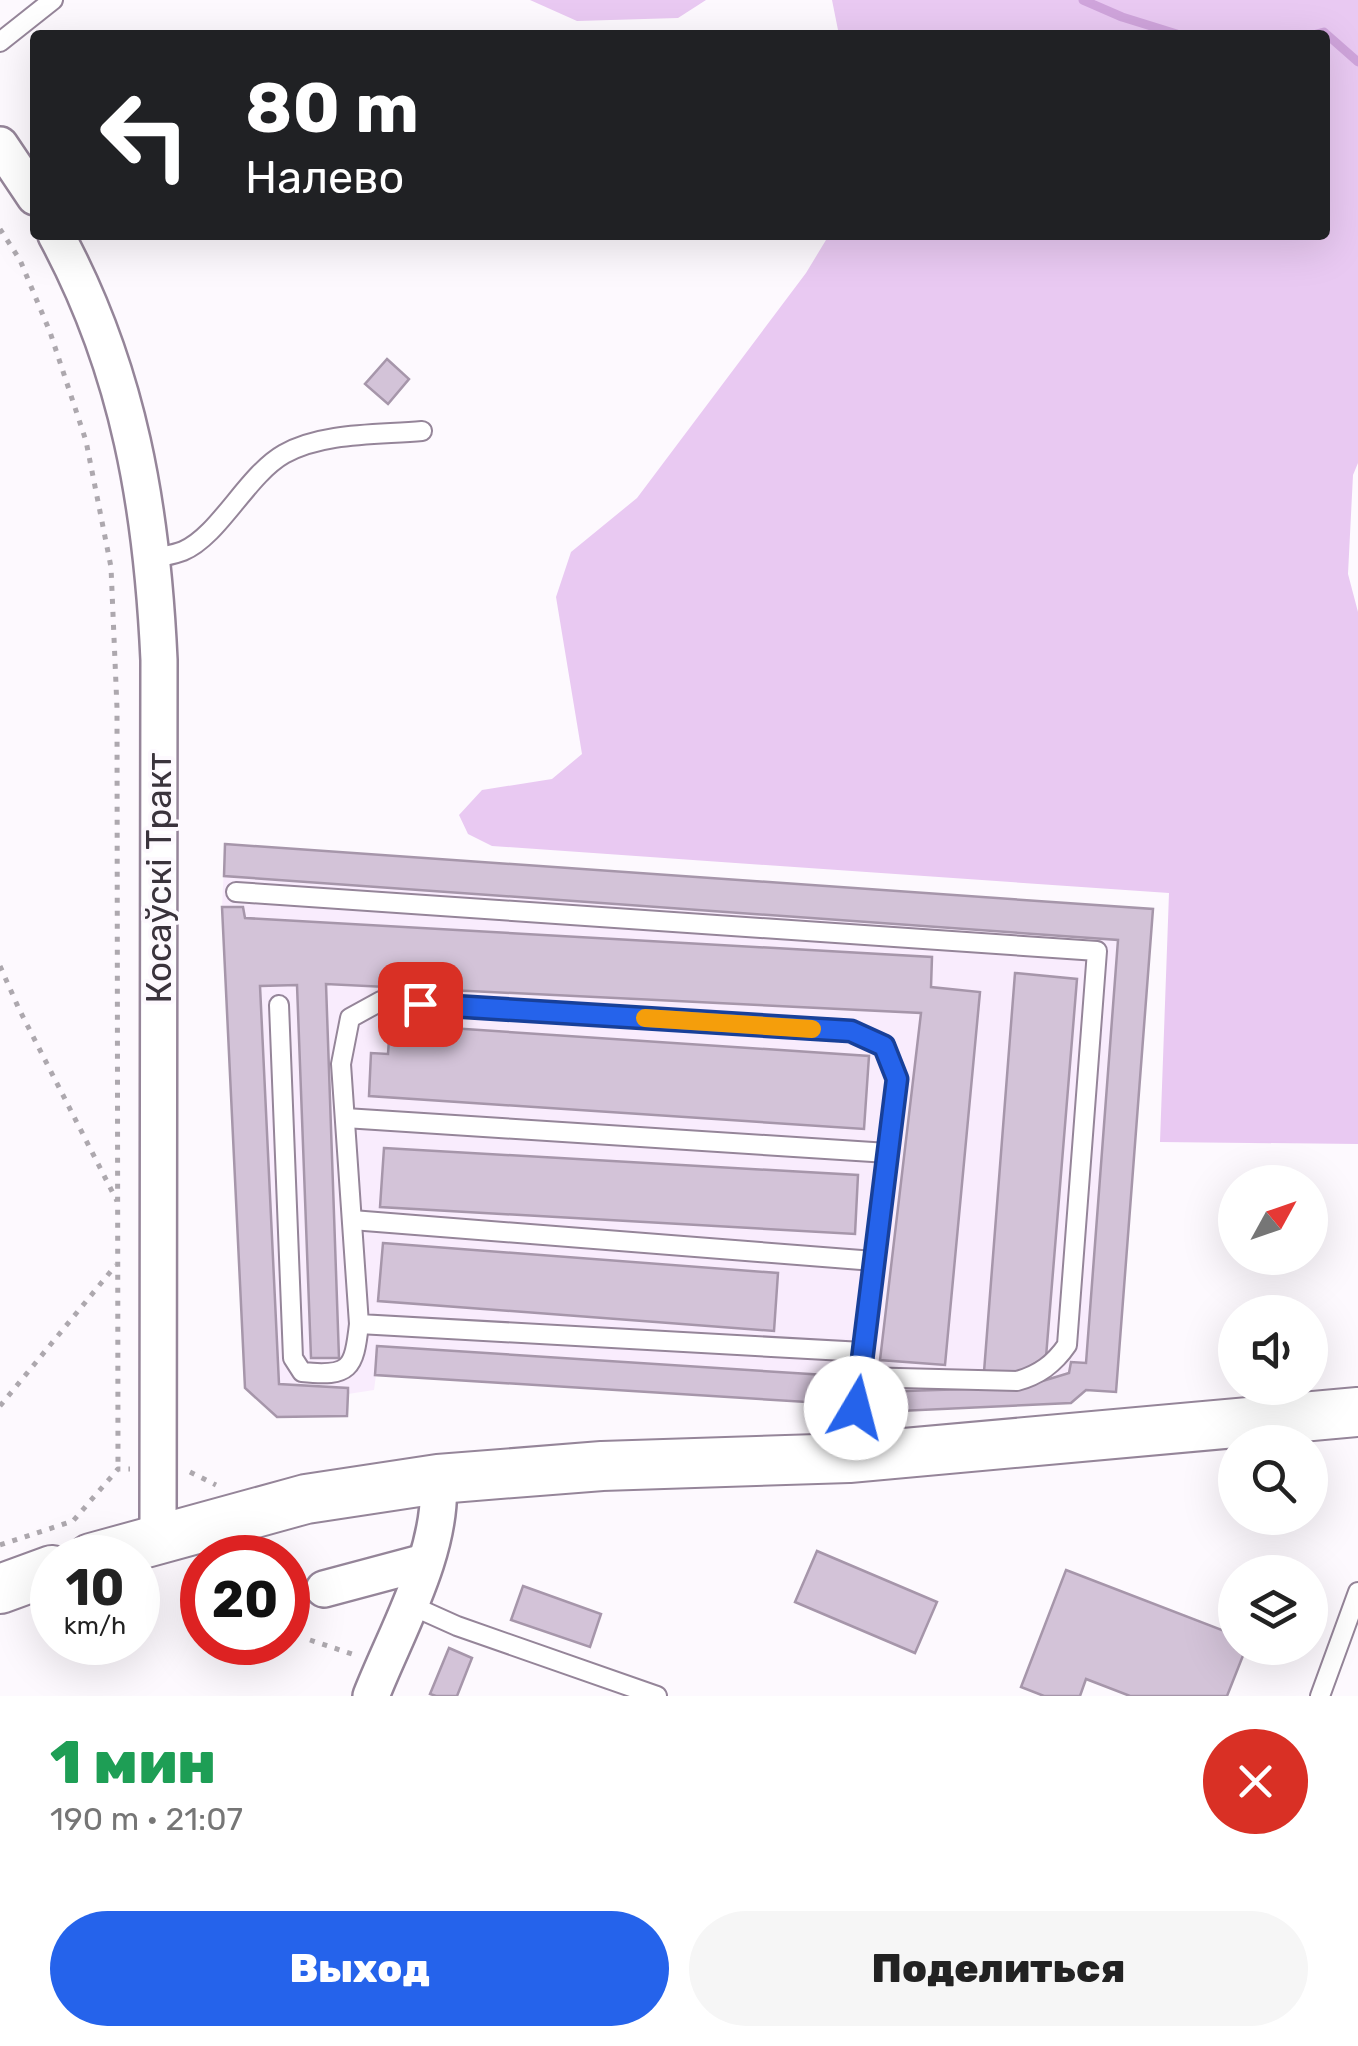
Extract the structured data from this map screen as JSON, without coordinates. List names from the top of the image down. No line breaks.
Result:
{"streets":{"street":["Косаўскі Тракт"]},"north":"top right","page":{"turn":["80 m","Налево"],"speed":"10 km/h","limit":"20","heading":["1 мин","190 m · 21:07"],"buttons":["Выход","Поделиться"]}}
